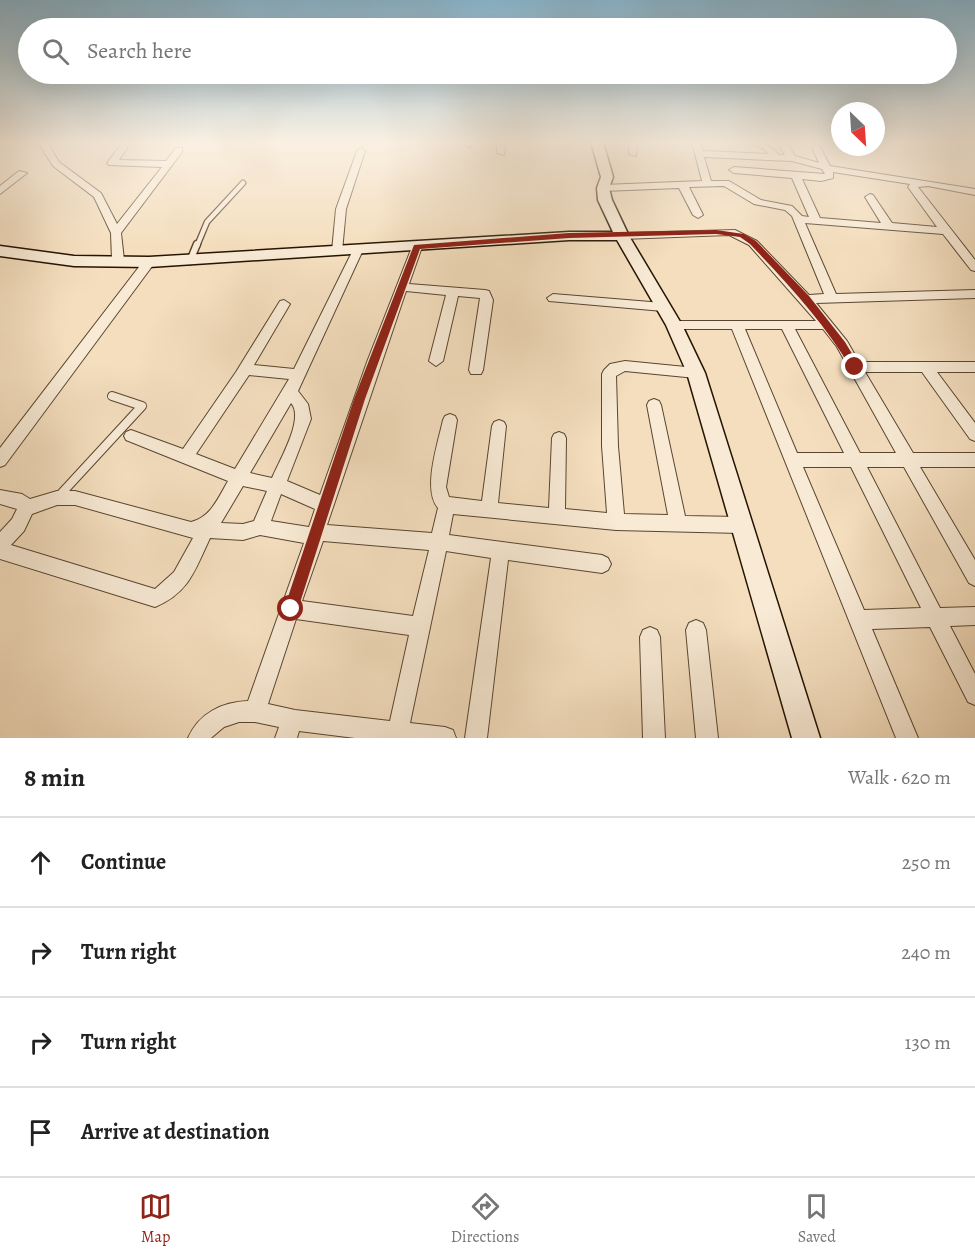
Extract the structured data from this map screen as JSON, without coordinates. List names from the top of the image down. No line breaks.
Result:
{"north":"bottom right","page":{"search":"Search here","heading":["8 min","Walk · 620 m"],"list":[["Continue","250 m"],["Turn right","240 m"],["Turn right","130 m"],"Arrive at destination"],"nav":["Map","Directions","Saved"]}}
